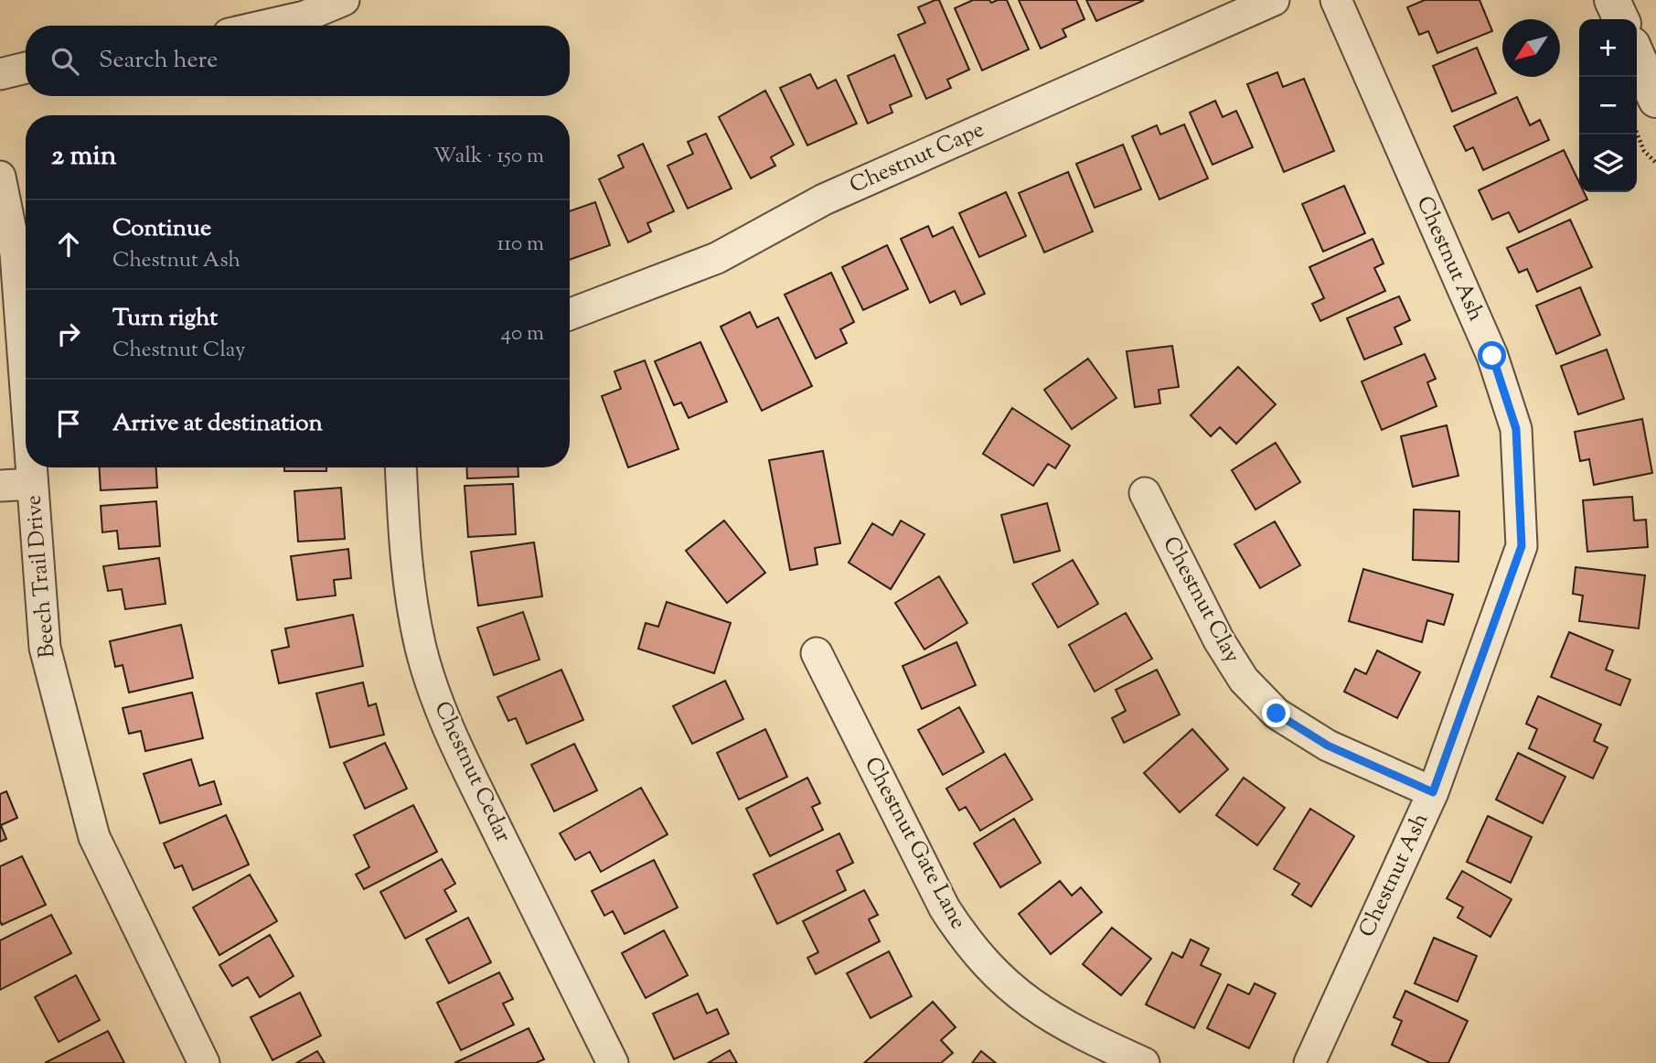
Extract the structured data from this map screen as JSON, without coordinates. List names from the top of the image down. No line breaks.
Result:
{"streets":{"street":["Chestnut Cape","Chestnut Ash","Beech Trail Drive","Chestnut Clay","Chestnut Cedar","Chestnut Gate Lane"]},"crossings":[["Chestnut Ash","Chestnut Clay"]],"north":"bottom left","page":{"map_buttons":["+","−"],"search":"Search here","heading":["2 min","Walk · 150 m"],"list":[["Continue","Chestnut Ash","110 m"],["Turn right","Chestnut Clay","40 m"],"Arrive at destination"]}}
